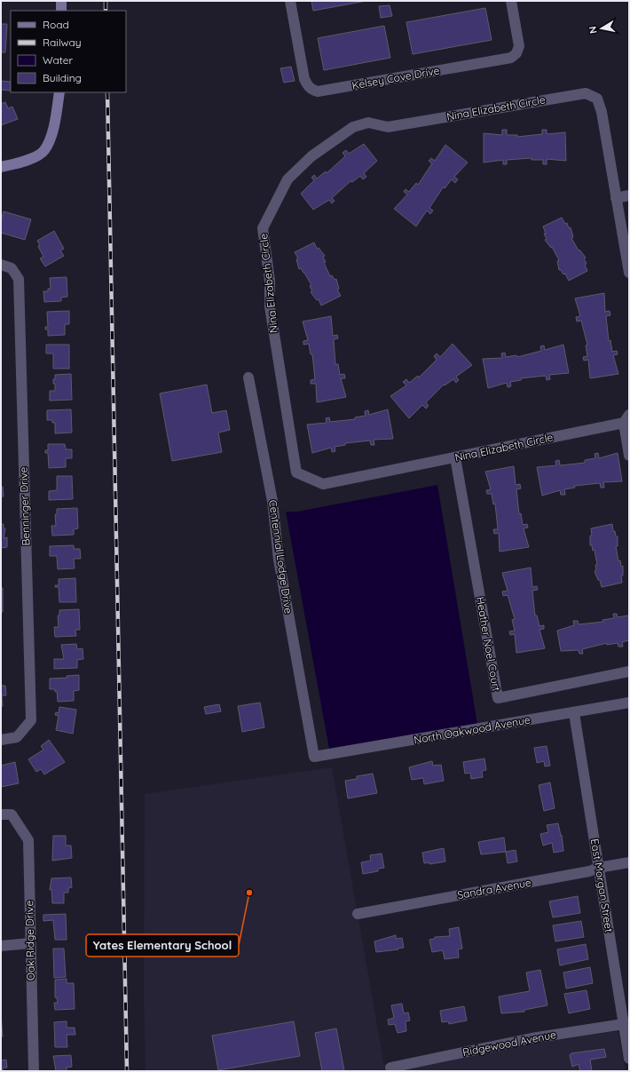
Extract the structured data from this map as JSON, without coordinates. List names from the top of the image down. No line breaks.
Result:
{"streets":{"street":["Kelsey Cove Drive","Nina Elizabeth Circle","Benninger Drive","Centennial Lodge Drive","Heather Noel Court","North Oakwood Avenue","East Morgan Street","Sandra Avenue","Oak Ridge Drive","Ridgewood Avenue"]},"crossings":[["Nina Elizabeth Circle","Heather Noel Court"],["Centennial Lodge Drive","North Oakwood Avenue"],["North Oakwood Avenue","East Morgan Street"],["East Morgan Street","Sandra Avenue"],["East Morgan Street","Ridgewood Avenue"]],"places":["Yates Elementary School"],"legend":["Road","Railway","Water","Building"],"north":"left"}
